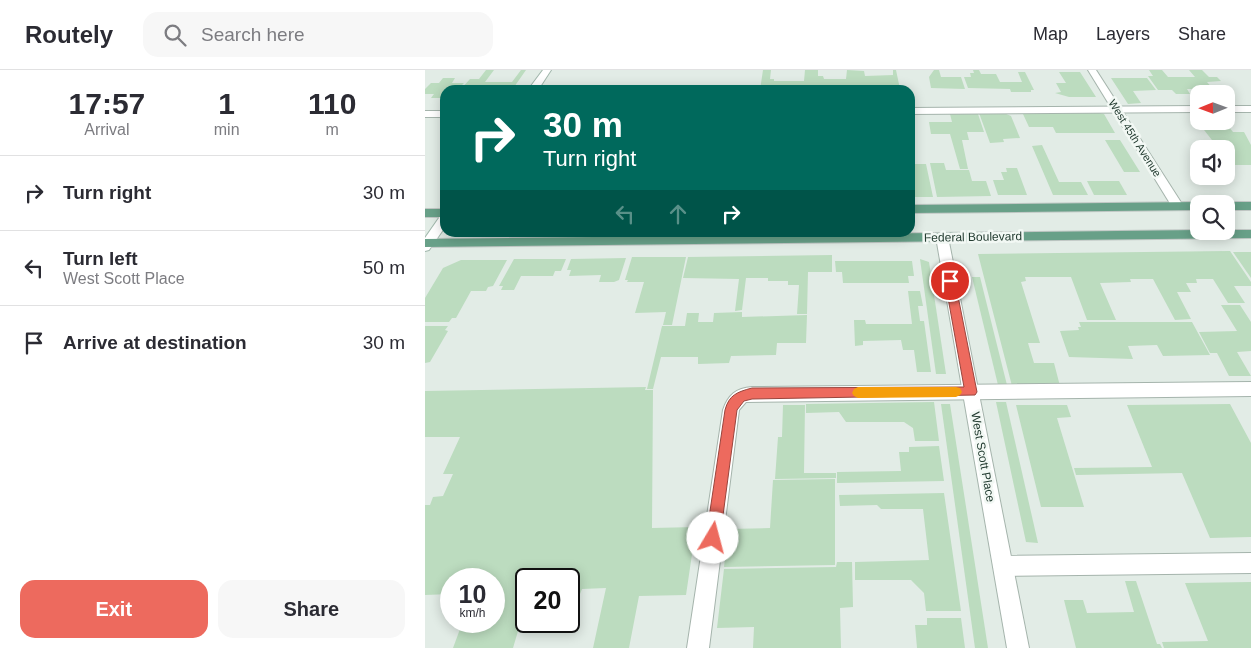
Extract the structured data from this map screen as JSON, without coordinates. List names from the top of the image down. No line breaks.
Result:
{"streets":{"main road":["Federal Boulevard"],"street":["West 45th Avenue","West Scott Place"]},"crossings":[["Federal Boulevard","West Scott Place"]],"north":"left","page":{"header":"Routely","search":"Search here","nav":["Map","Layers","Share"],"eta":["17:57","Arrival","1","min","110","m"],"turn":["30 m","Turn right"],"list":[{"name":"Turn right","value":"30 m"},{"name":"Turn left","note":"West Scott Place","value":"50 m"},{"name":"Arrive at destination","value":"30 m"}],"speed":"10 km/h","limit":"20","buttons":["Exit","Share"]}}
